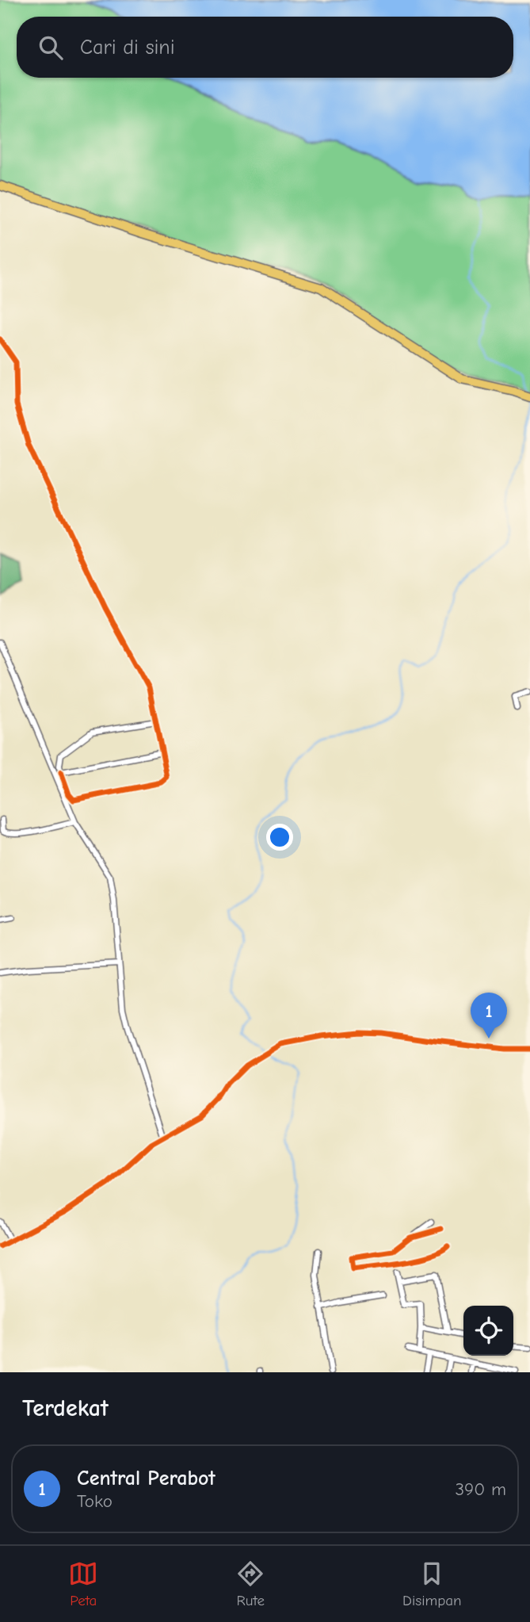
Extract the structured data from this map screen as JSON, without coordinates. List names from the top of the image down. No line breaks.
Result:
{"page":{"search":"Cari di sini","pins":"1","heading":"Terdekat","list":[{"mark":"1","name":"Central Perabot","note":"Toko","value":"390 m"}],"nav":["Peta","Rute","Disimpan"]}}
